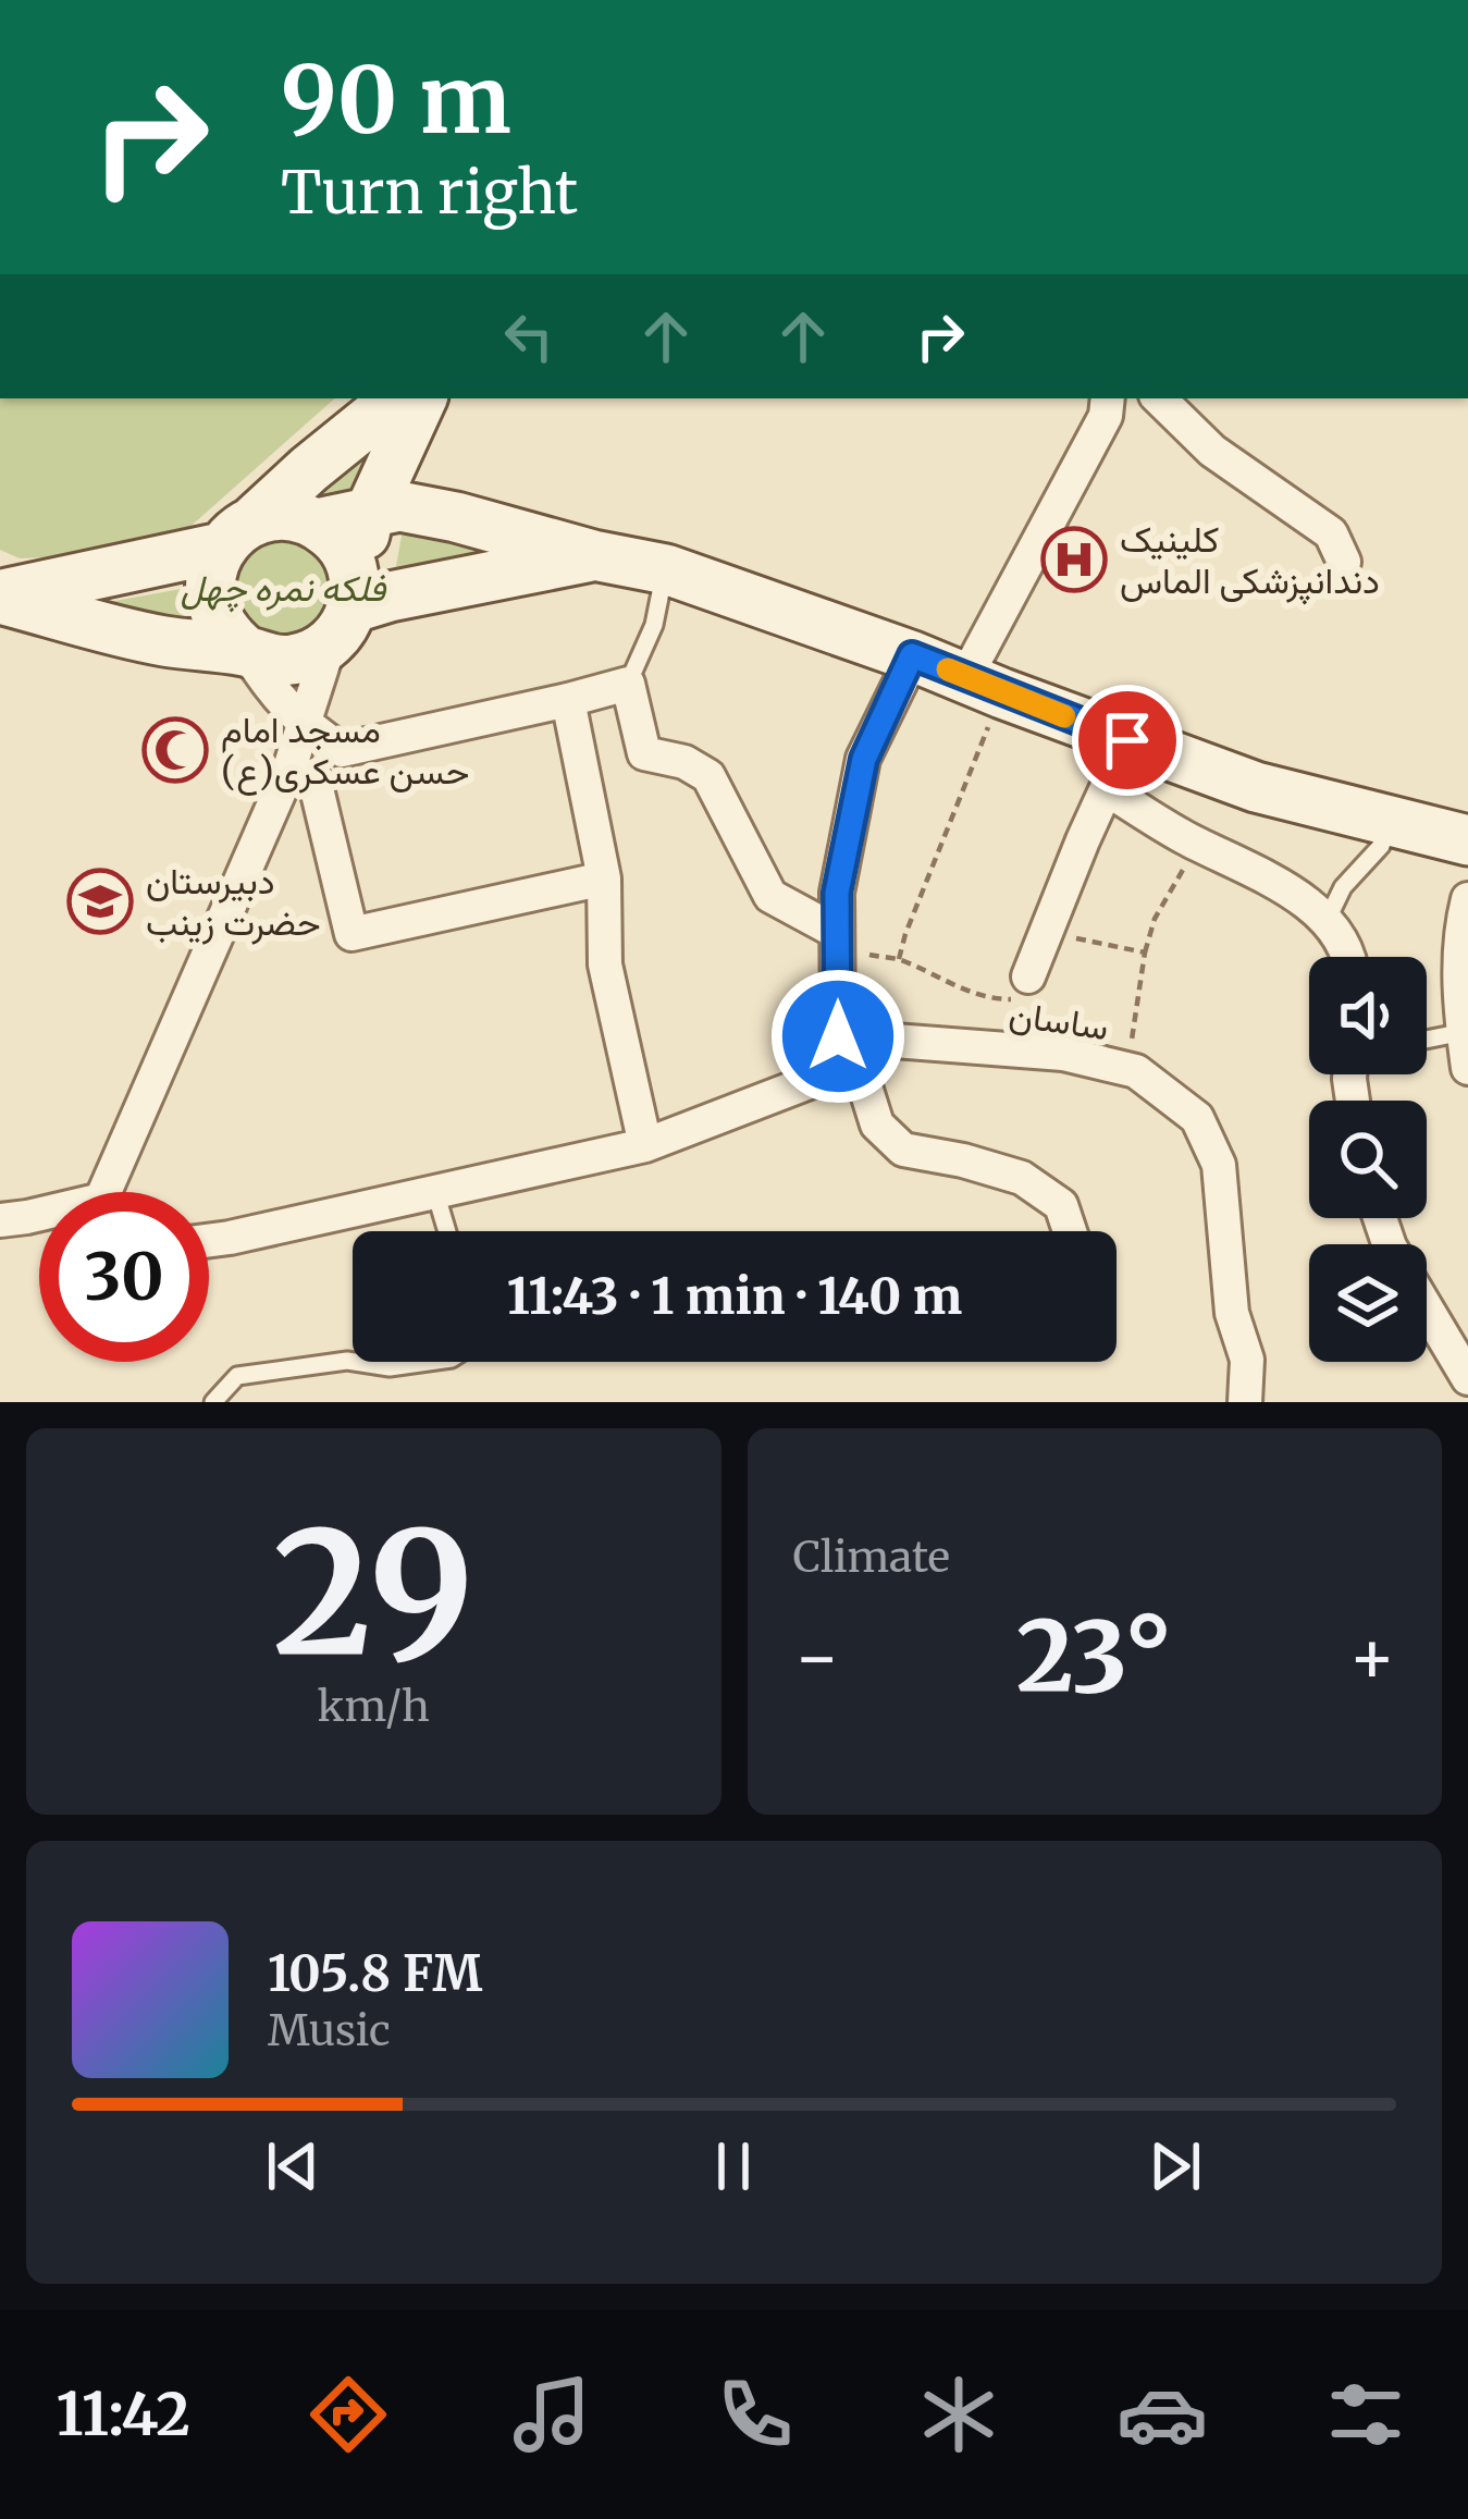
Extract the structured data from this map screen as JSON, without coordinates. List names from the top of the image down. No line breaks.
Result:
{"streets":{"street":["ساسان"]},"parks":["فلکه نمره چهل"],"places":{"hospital":["کلینیک دندانپزشکی الماس"],"mosque":["مسجد امام حسن عسکری(ع)"],"school or university":["دبیرستان حضرت زینب"]},"page":{"turn":["90 m","Turn right"],"limit":"30","trip":"11:43 · 1 min · 140 m","tile":[["29","km/h"],"Climate"],"heat":["−","23°","+"],"song":["105.8 FM","Music"],"tabs":"11:42"}}
